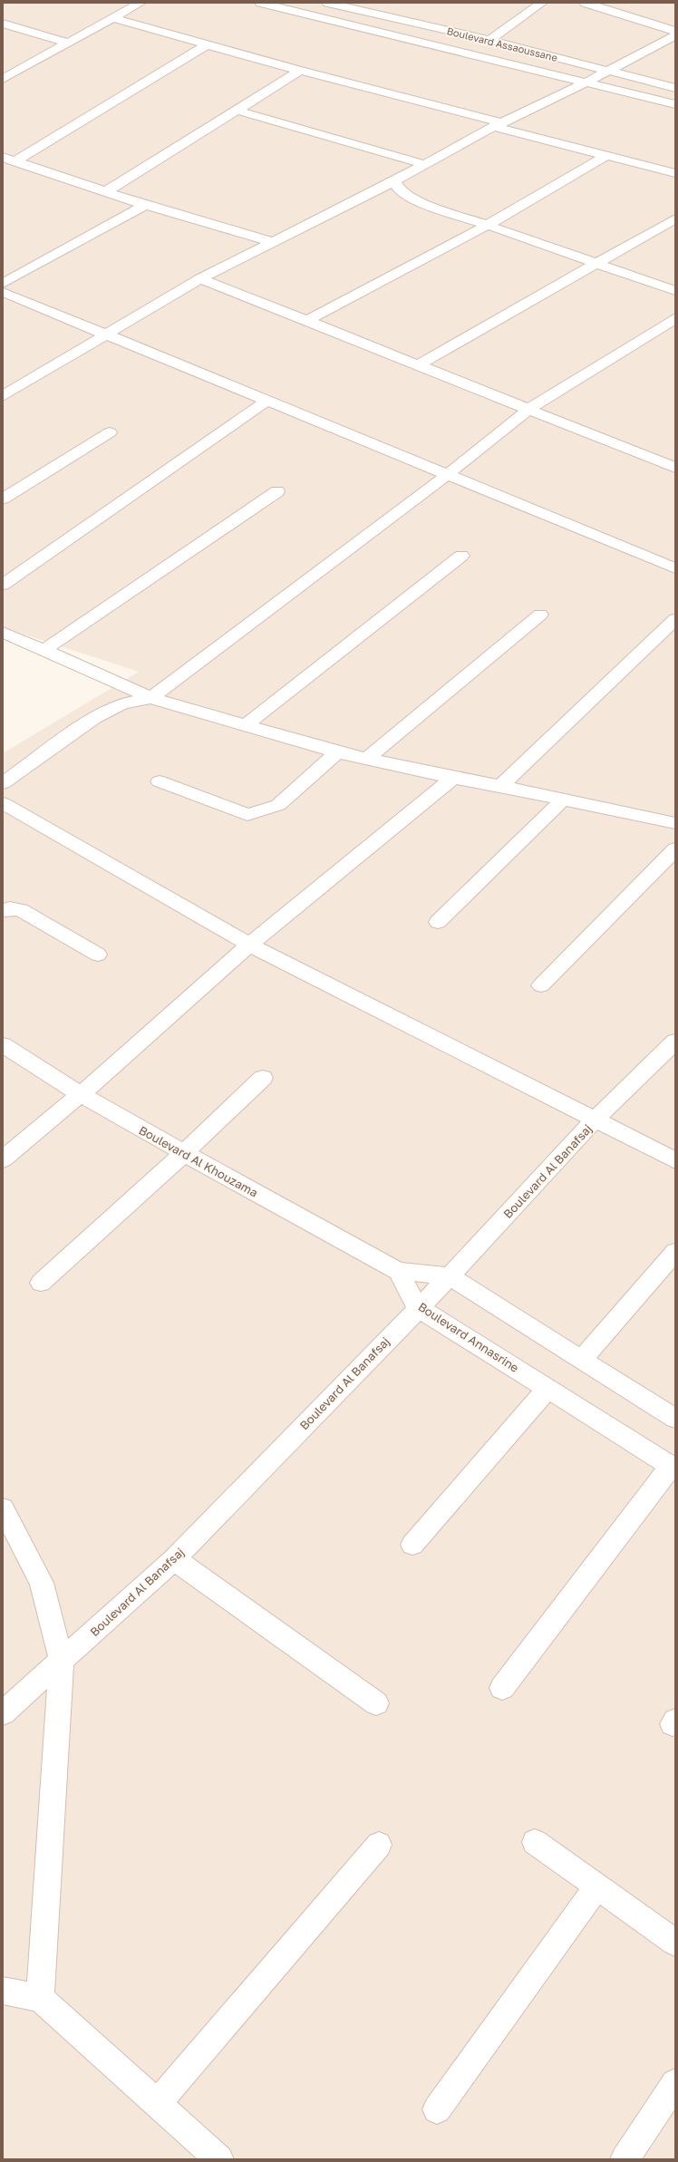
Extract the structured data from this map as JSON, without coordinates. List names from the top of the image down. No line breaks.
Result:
{"streets":{"street":["Boulevard Assaoussane","Boulevard Al Khouzama","Boulevard Al Banafsaj","Boulevard Annasrine"]},"crossings":[["Boulevard Al Khouzama","Boulevard Annasrine"],["Boulevard Al Banafsaj","Boulevard Annasrine"]]}
